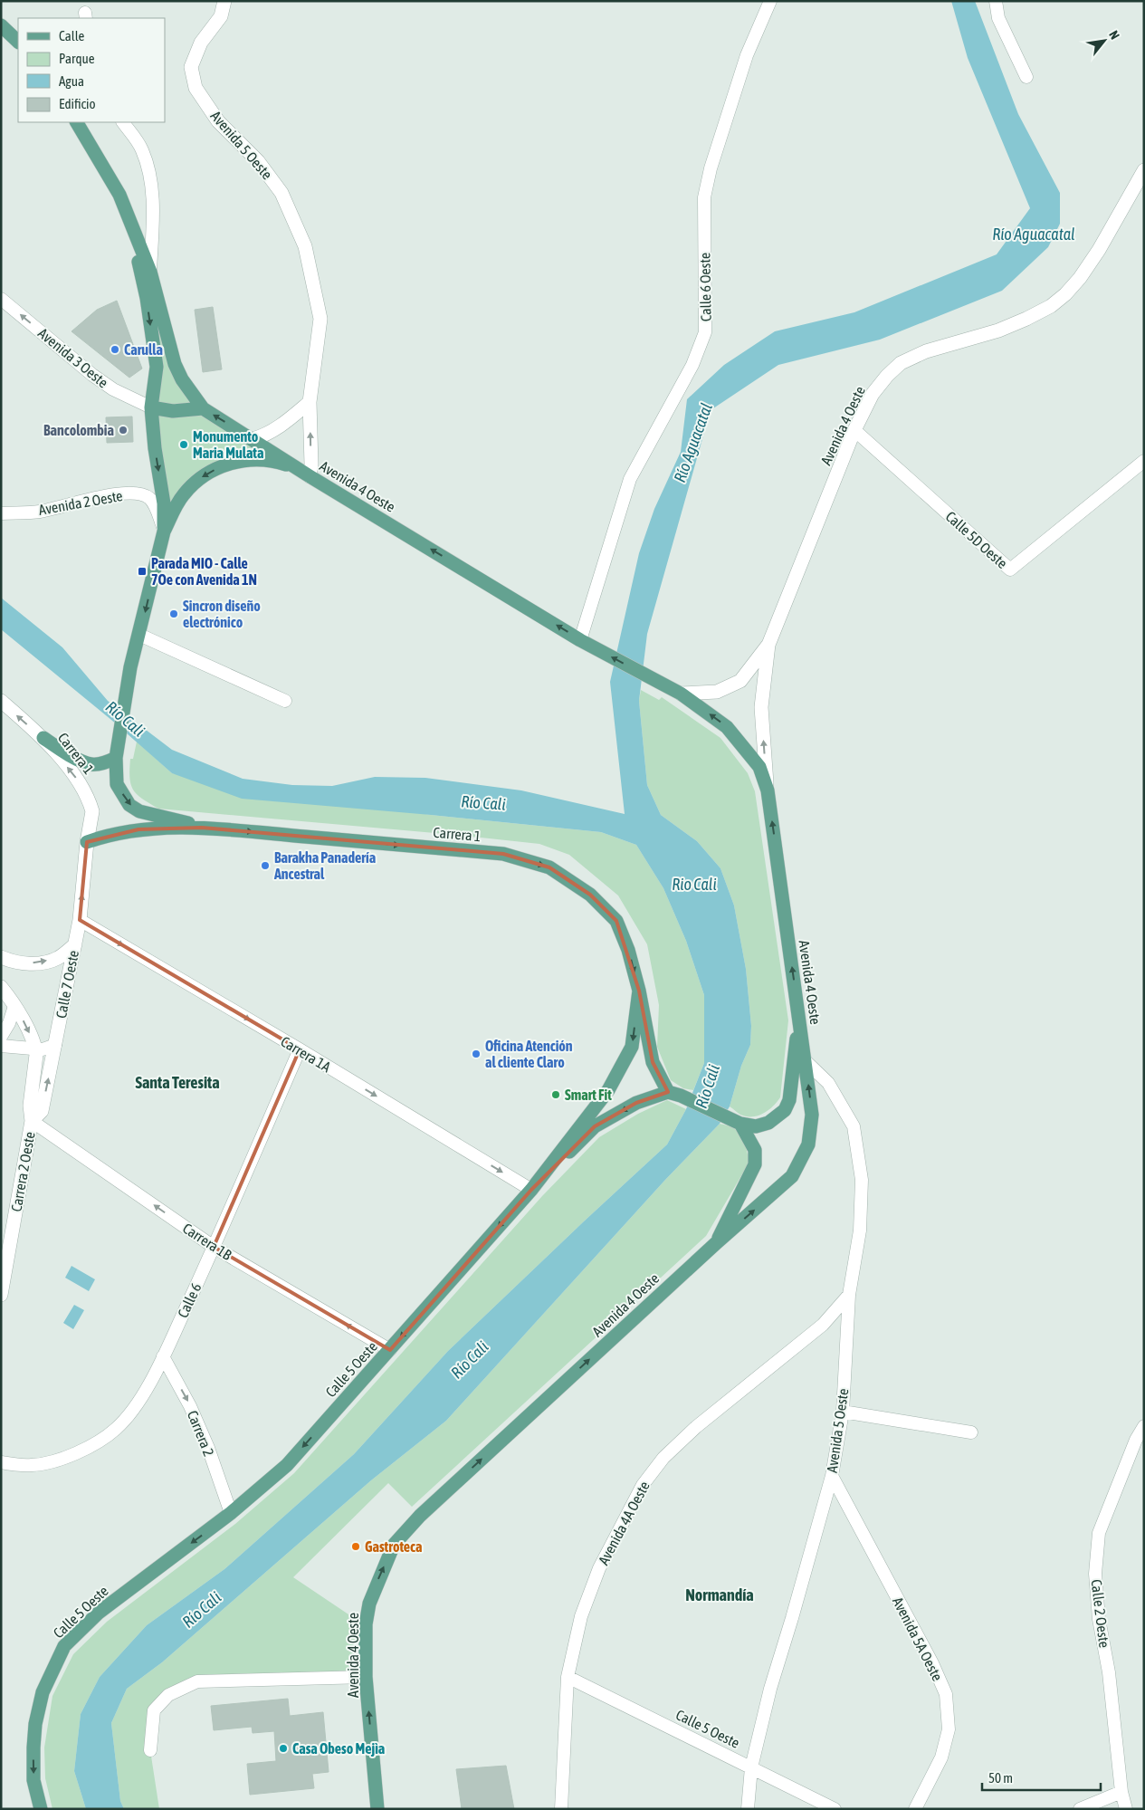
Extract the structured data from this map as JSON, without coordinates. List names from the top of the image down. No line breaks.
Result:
{"streets":{"main road":["Avenida 4 Oeste","Carrera 1","Calle 5 Oeste"],"street":["Avenida 5 Oeste","Calle 6 Oeste","Avenida 3 Oeste","Avenida 2 Oeste","Calle 5D Oeste","Calle 7 Oeste","Carrera 1A","Carrera 2 Oeste","Carrera 1B","Calle 6","Carrera 2","Avenida 4A Oeste","Calle 2 Oeste","Avenida 5A Oeste"]},"crossings":[["Avenida 5 Oeste","Avenida 4 Oeste"],["Avenida 5 Oeste","Calle 5 Oeste"],["Avenida 5 Oeste","Avenida 4A Oeste"],["Avenida 5 Oeste","Avenida 5A Oeste"],["Calle 6 Oeste","Avenida 4 Oeste"],["Avenida 3 Oeste","Avenida 4 Oeste"],["Avenida 4 Oeste","Avenida 2 Oeste"],["Avenida 4 Oeste","Calle 5D Oeste"],["Carrera 1","Calle 7 Oeste"],["Carrera 1","Calle 5 Oeste"],["Calle 7 Oeste","Carrera 1A"],["Calle 7 Oeste","Carrera 2 Oeste"],["Calle 7 Oeste","Carrera 1B"],["Carrera 1A","Calle 6"],["Carrera 1A","Calle 5 Oeste"],["Carrera 2 Oeste","Carrera 1B"],["Carrera 1B","Calle 6"],["Carrera 1B","Calle 5 Oeste"],["Calle 6","Carrera 2"],["Calle 5 Oeste","Carrera 2"],["Calle 5 Oeste","Avenida 4A Oeste"]],"one_way":["Avenida 3 Oeste","Calle 7 Oeste","Carrera 1A","Carrera 1B","Calle 5 Oeste","Carrera 2"],"districts":["Santa Teresita","Normandía"],"water":["Río Aguacatal","Río Cali","Rio Cali"],"places":{"other":["Carulla","Bancolombia","Monumento Maria Mulata","Sincron diseño electrónico","Barakha Panadería Ancestral","Oficina Atención al cliente Claro","Smart Fit","Gastroteca","Casa Obeso Mejìa"],"transit":["Parada MIO - Calle 7Oe con Avenida 1N"]},"legend":["Calle","Parque","Agua","Edificio"],"scale_bar":"50 m","north":"top right"}
